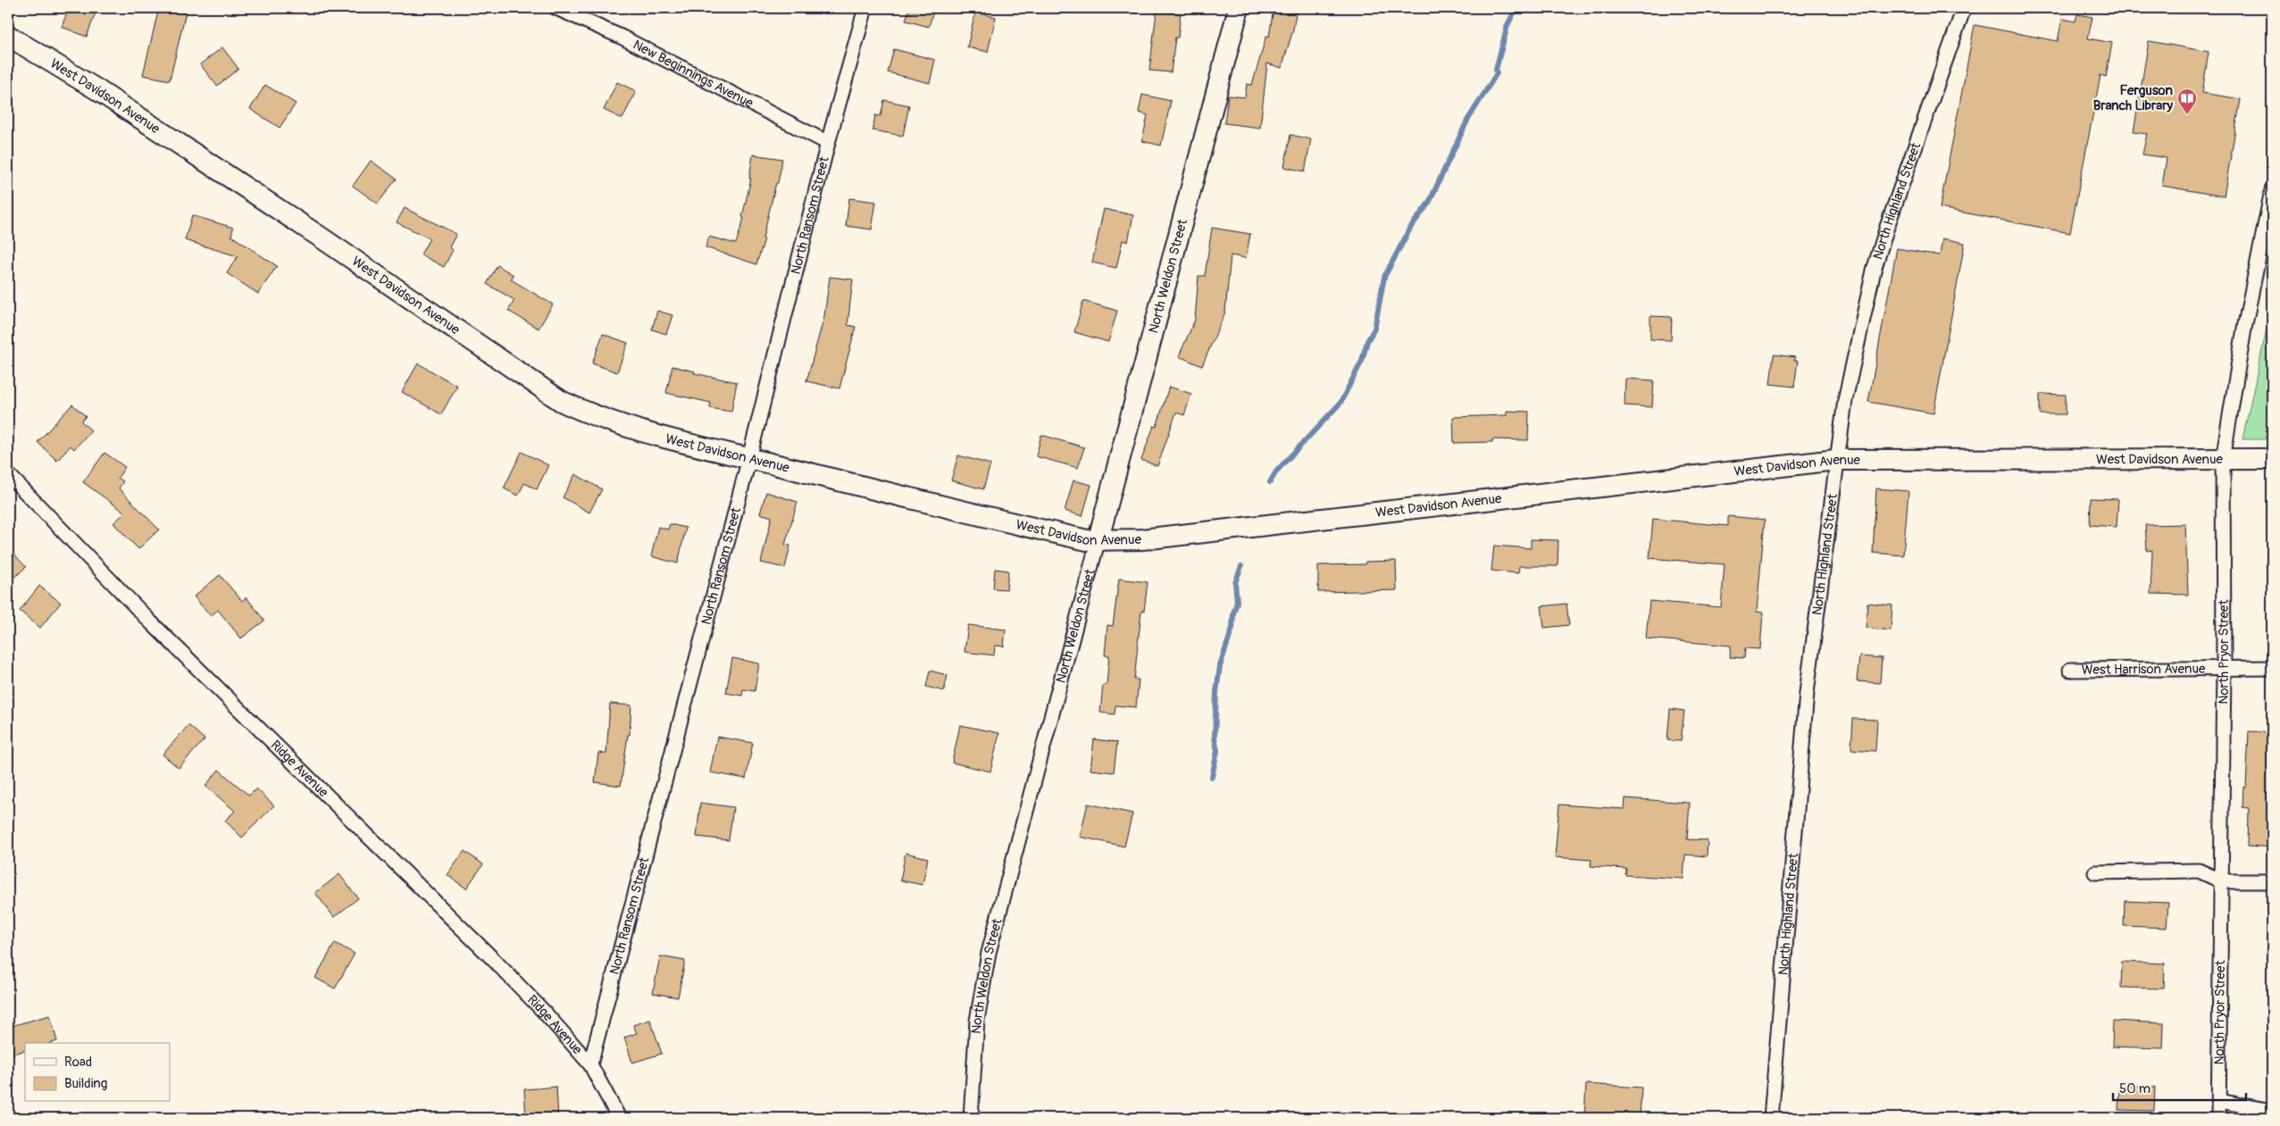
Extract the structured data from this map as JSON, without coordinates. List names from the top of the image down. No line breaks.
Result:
{"streets":{"street":["New Beginnings Avenue","West Davidson Avenue","North Highland Street","North Ransom Street","North Weldon Street","North Pryor Street","West Harrison Avenue","Ridge Avenue"]},"crossings":[["New Beginnings Avenue","North Ransom Street"],["West Davidson Avenue","North Highland Street"],["West Davidson Avenue","North Ransom Street"],["West Davidson Avenue","North Weldon Street"],["West Davidson Avenue","North Pryor Street"],["North Ransom Street","Ridge Avenue"],["North Pryor Street","West Harrison Avenue"]],"places":{"library":["Ferguson Branch Library"]},"legend":["Road","Building"],"scale_bar":"50 m"}
